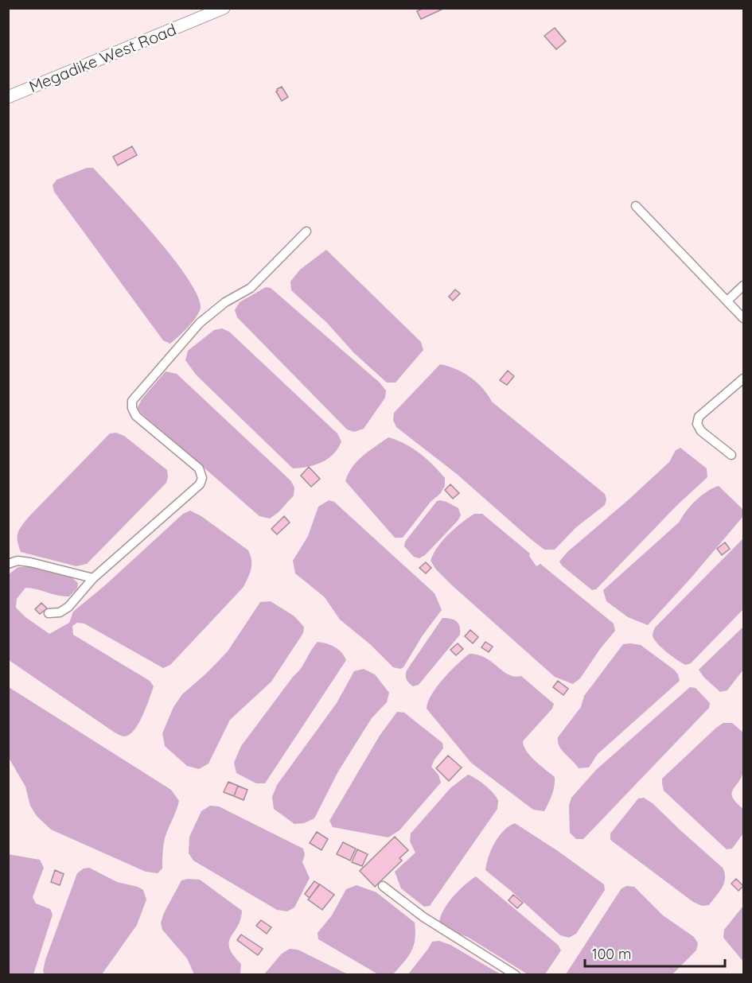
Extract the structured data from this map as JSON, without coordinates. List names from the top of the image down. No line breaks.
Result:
{"streets":{"street":["Megadike West Road"]},"scale_bar":"100 m"}
